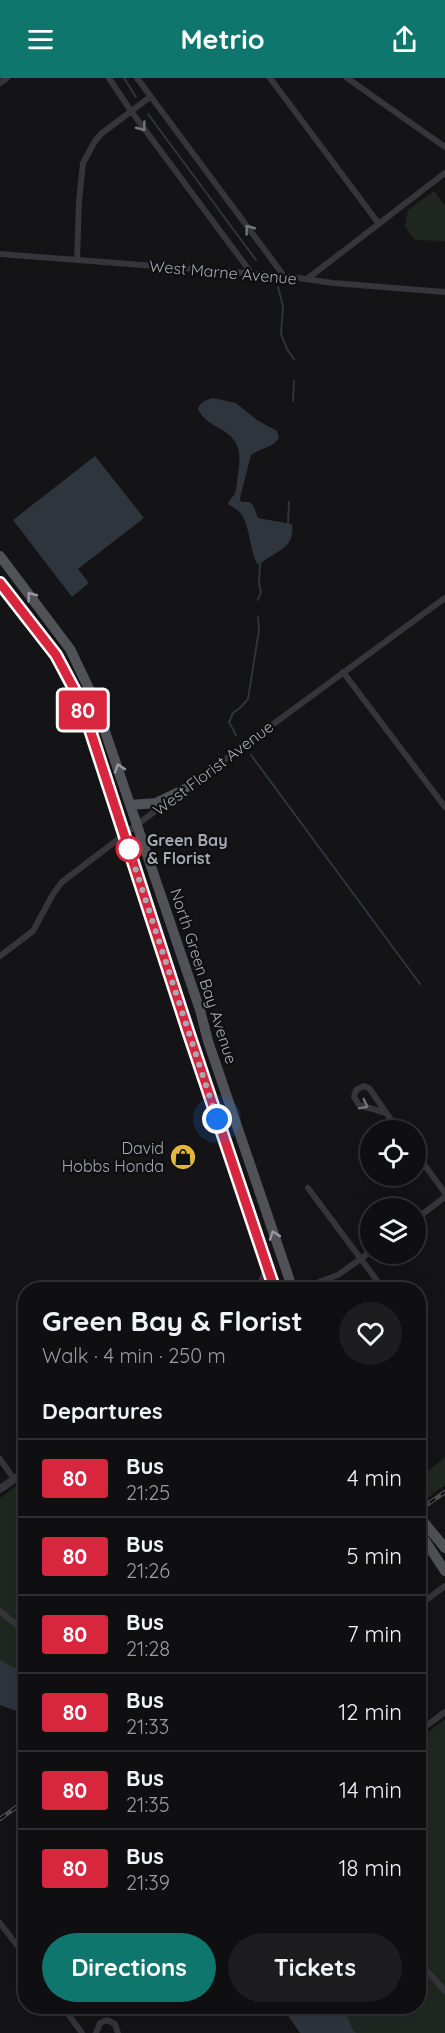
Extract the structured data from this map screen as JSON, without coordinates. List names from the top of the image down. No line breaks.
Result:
{"streets":{"main road":["North Green Bay Avenue"],"street":["West Marne Avenue","West Florist Avenue"]},"crossings":[["West Florist Avenue","North Green Bay Avenue"]],"places":{"other":["Green Bay & Florist"],"shop":["David Hobbs Honda"]},"lines":["bus line 80"],"page":{"header":"Metrio","on_map":"80","heading":[["Green Bay & Florist","Walk · 4 min · 250 m"],"Departures"],"list":[{"mark":"80","name":"Bus","note":"21:25","value":"4 min"},{"mark":"80","name":"Bus","note":"21:26","value":"5 min"},{"mark":"80","name":"Bus","note":"21:28","value":"7 min"},{"mark":"80","name":"Bus","note":"21:33","value":"12 min"},{"mark":"80","name":"Bus","note":"21:35","value":"14 min"},{"mark":"80","name":"Bus","note":"21:39","value":"18 min"}],"buttons":["Directions","Tickets"]}}
